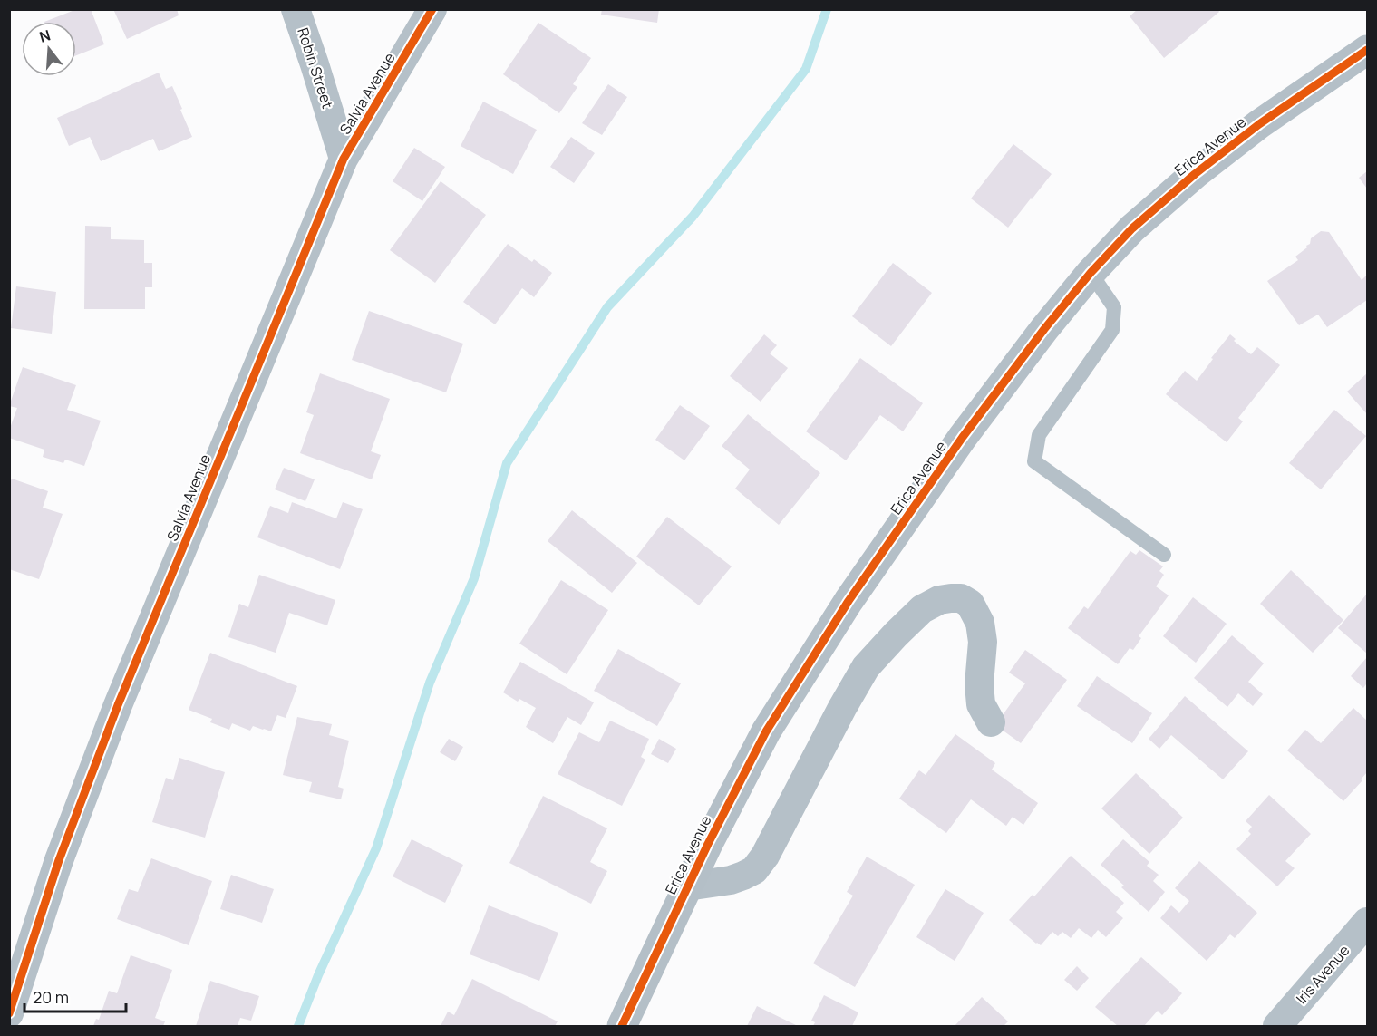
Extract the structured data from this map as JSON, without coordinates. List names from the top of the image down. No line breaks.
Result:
{"streets":{"street":["Robin Street","Salvia Avenue","Erica Avenue","Iris Avenue"]},"crossings":[["Robin Street","Salvia Avenue"]],"scale_bar":"20 m","north":"top"}
